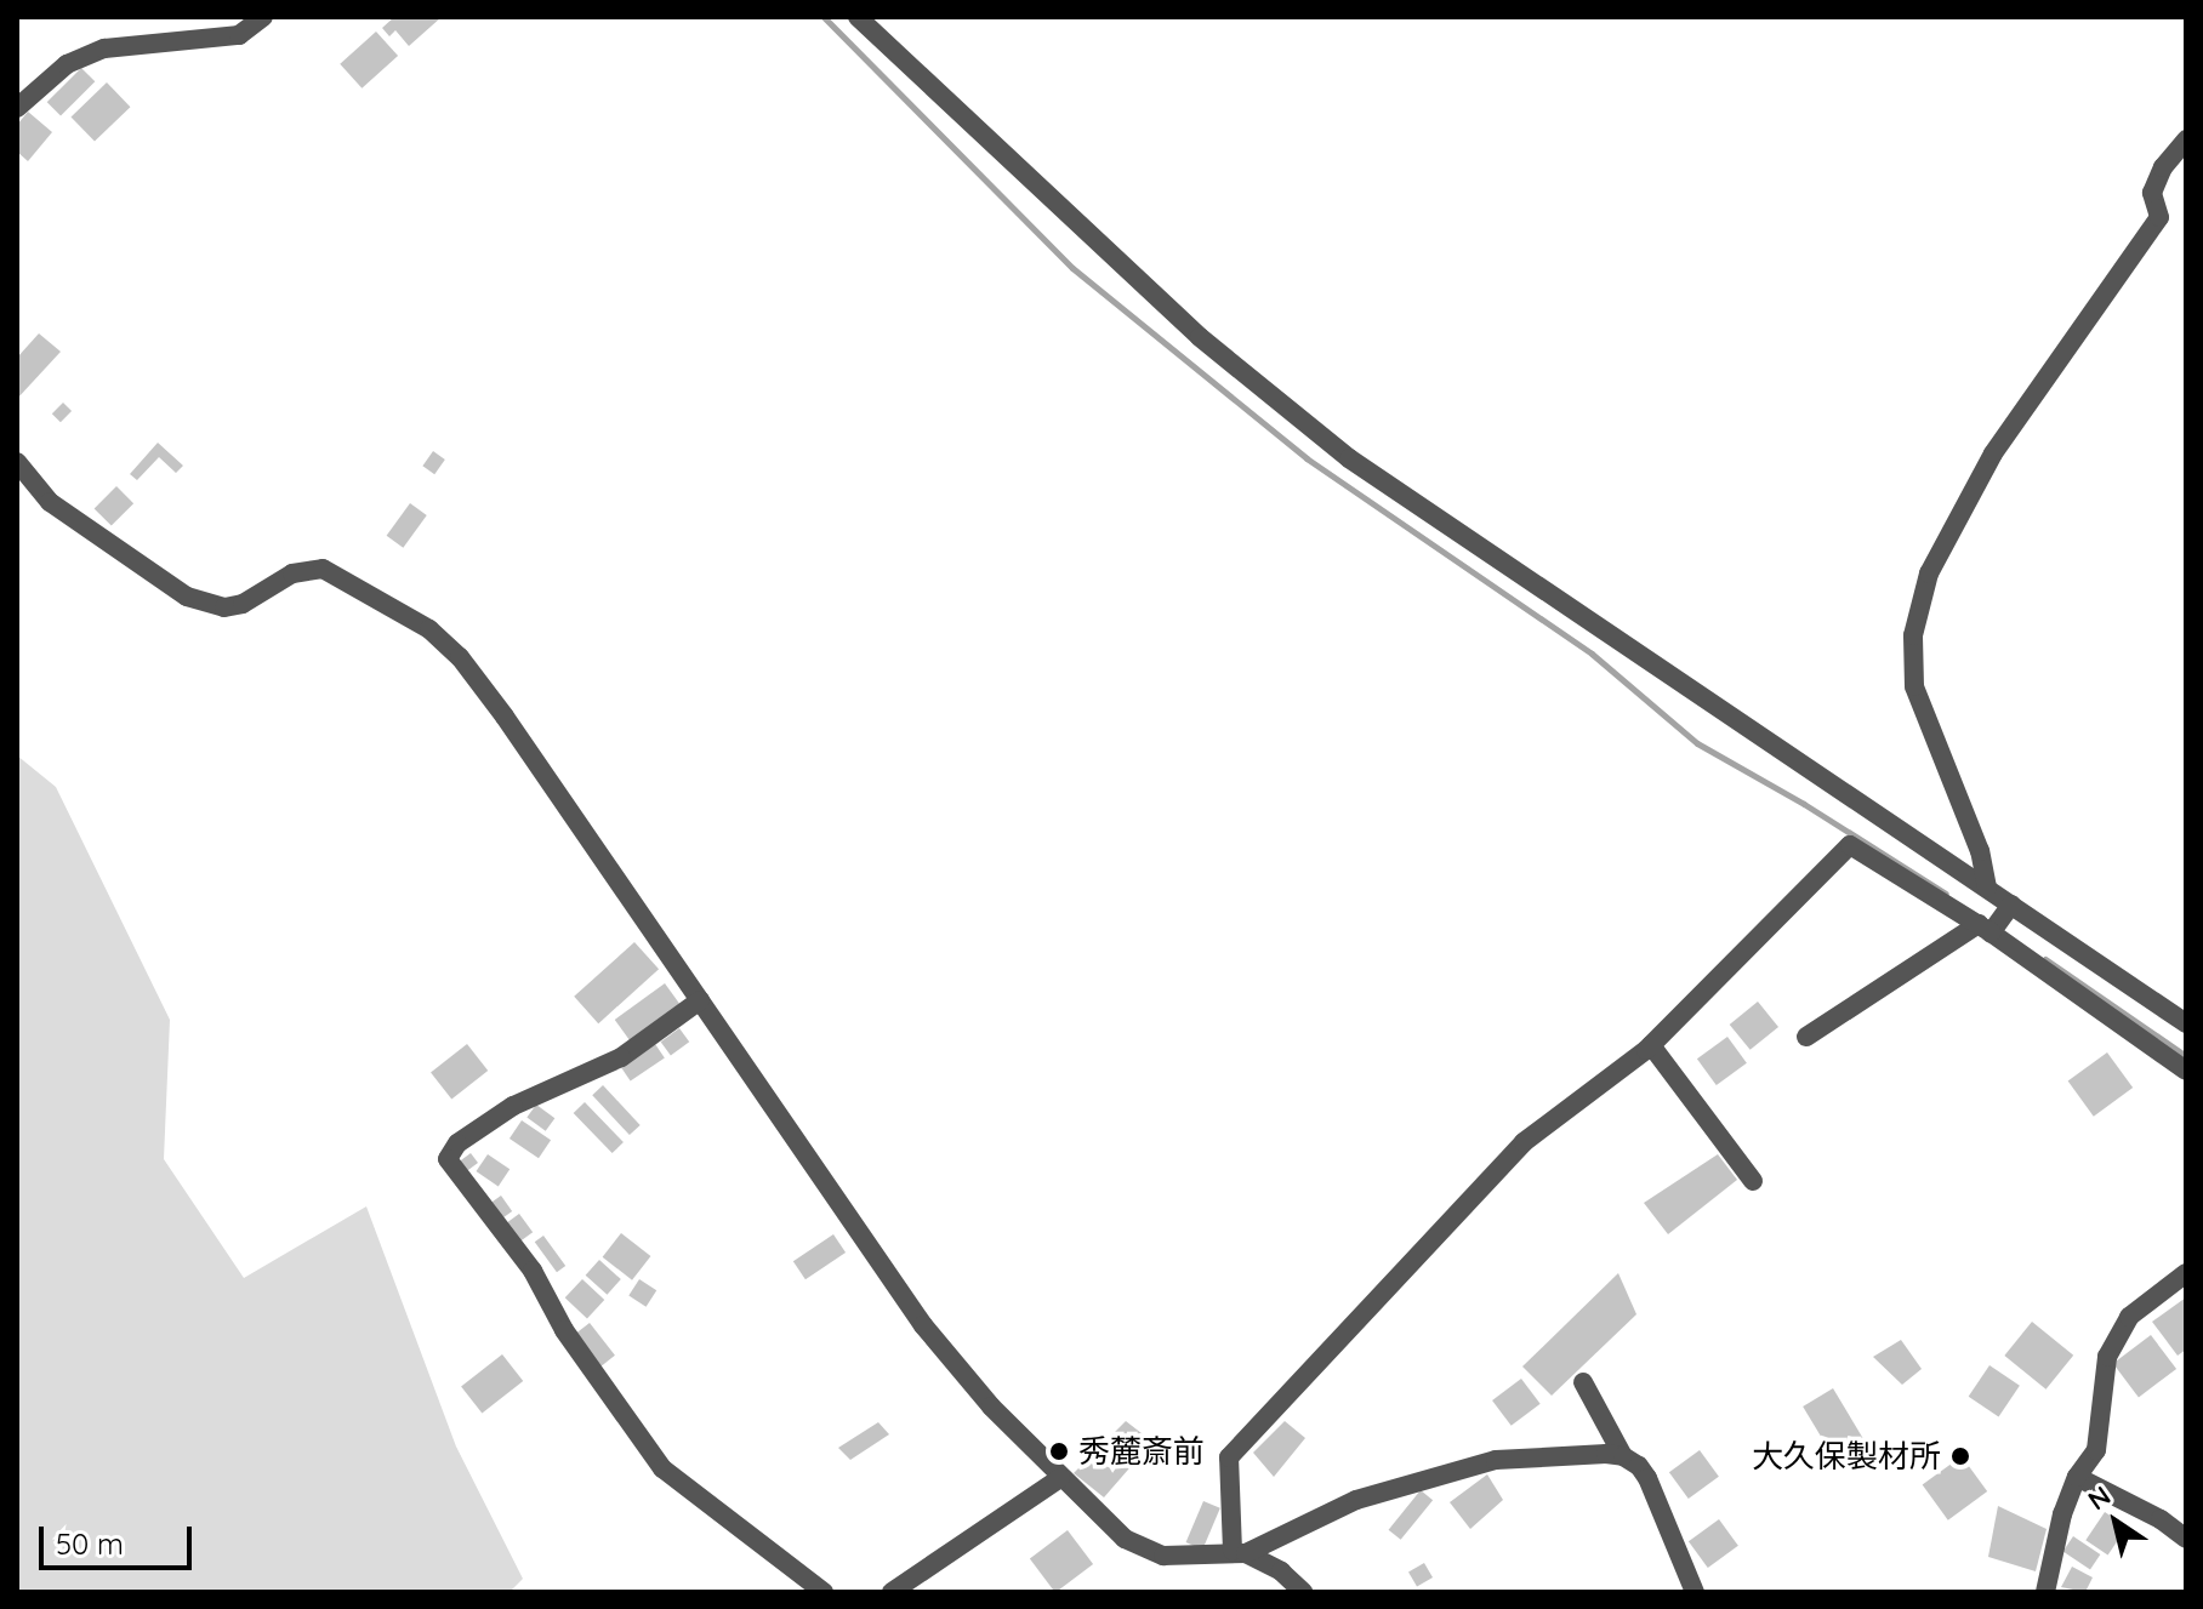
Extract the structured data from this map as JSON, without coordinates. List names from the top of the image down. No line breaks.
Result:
{"places":["秀麓斎前","大久保製材所"],"scale_bar":"50 m","north":"top left"}
